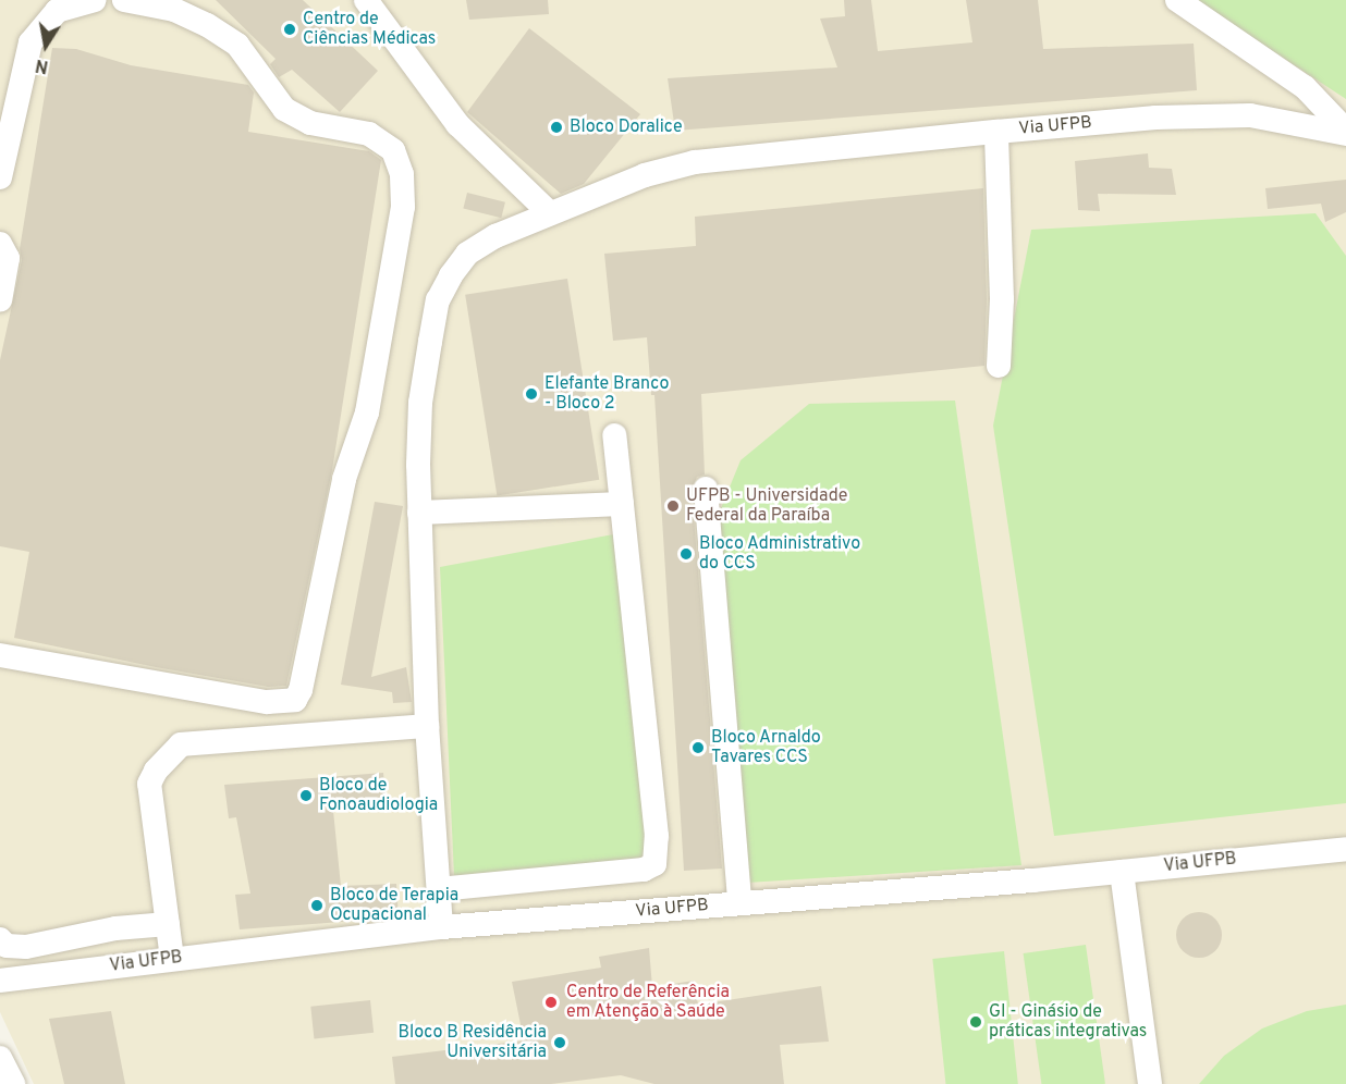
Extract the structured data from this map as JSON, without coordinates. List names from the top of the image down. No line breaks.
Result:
{"streets":{"street":["Via UFPB"]},"places":["Centro de Ciências Médicas","Bloco Doralice","Elefante Branco - Bloco 2","UFPB - Universidade Federal da Paraíba","Bloco Administrativo do CCS","Bloco Arnaldo Tavares CCS","Bloco de Fonoaudiologia","Bloco de Terapia Ocupacional","Centro de Referência em Atenção à Saúde","GI - Ginásio de práticas integrativas","Bloco B Residência Universitária"],"north":"bottom"}
